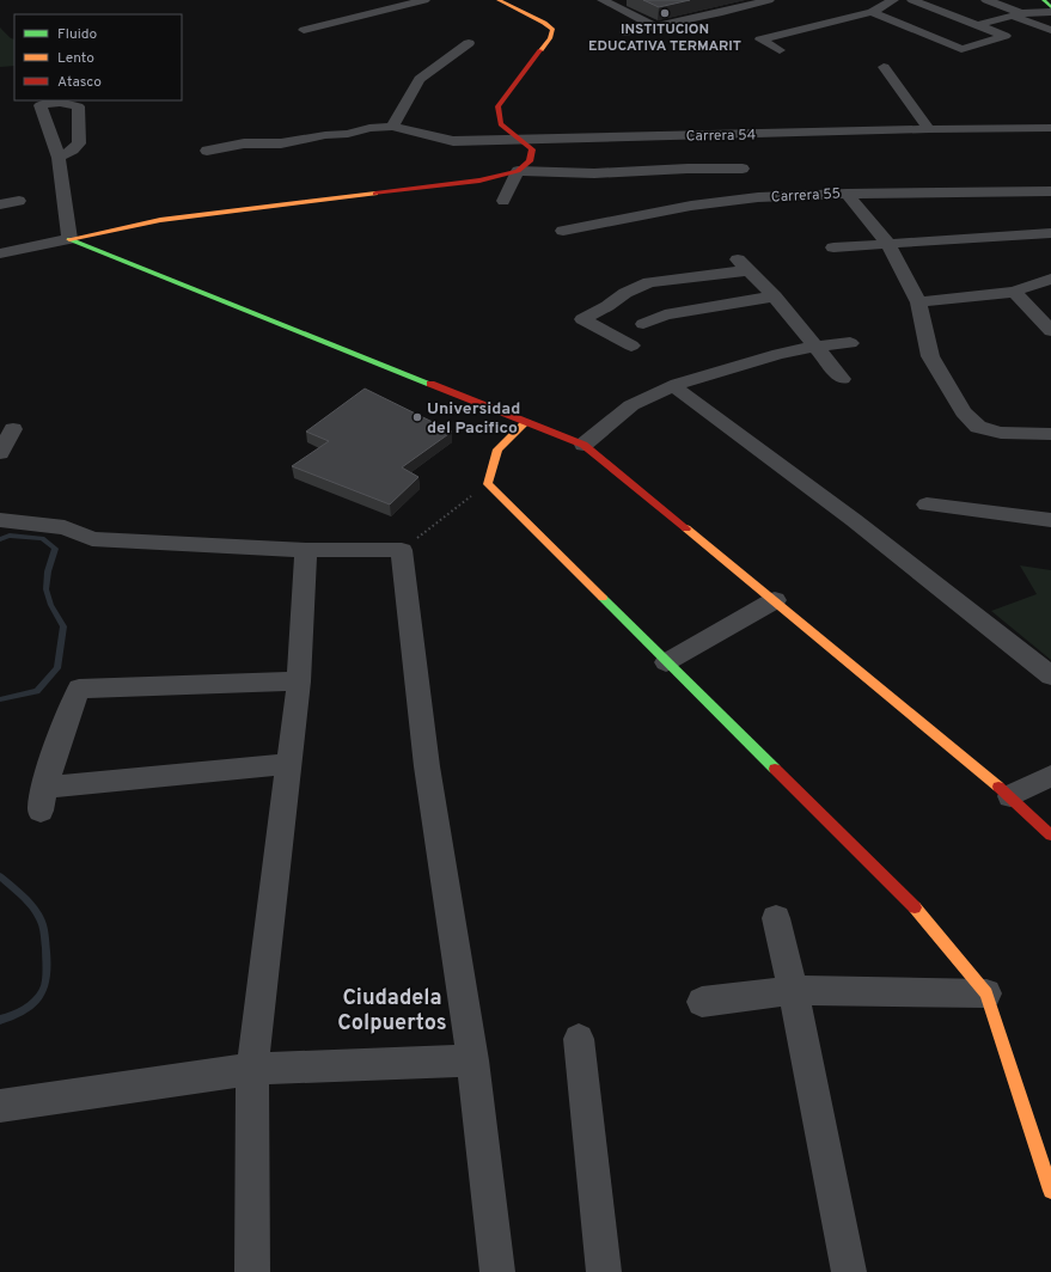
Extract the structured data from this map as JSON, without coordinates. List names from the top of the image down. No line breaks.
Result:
{"streets":{"street":["Carrera 54","Carrera 55"]},"districts":["Ciudadela Colpuertos"],"places":["INSTITUCION EDUCATIVA TERMARIT","Universidad del Pacifico"],"legend":["Fluido","Lento","Atasco"]}
